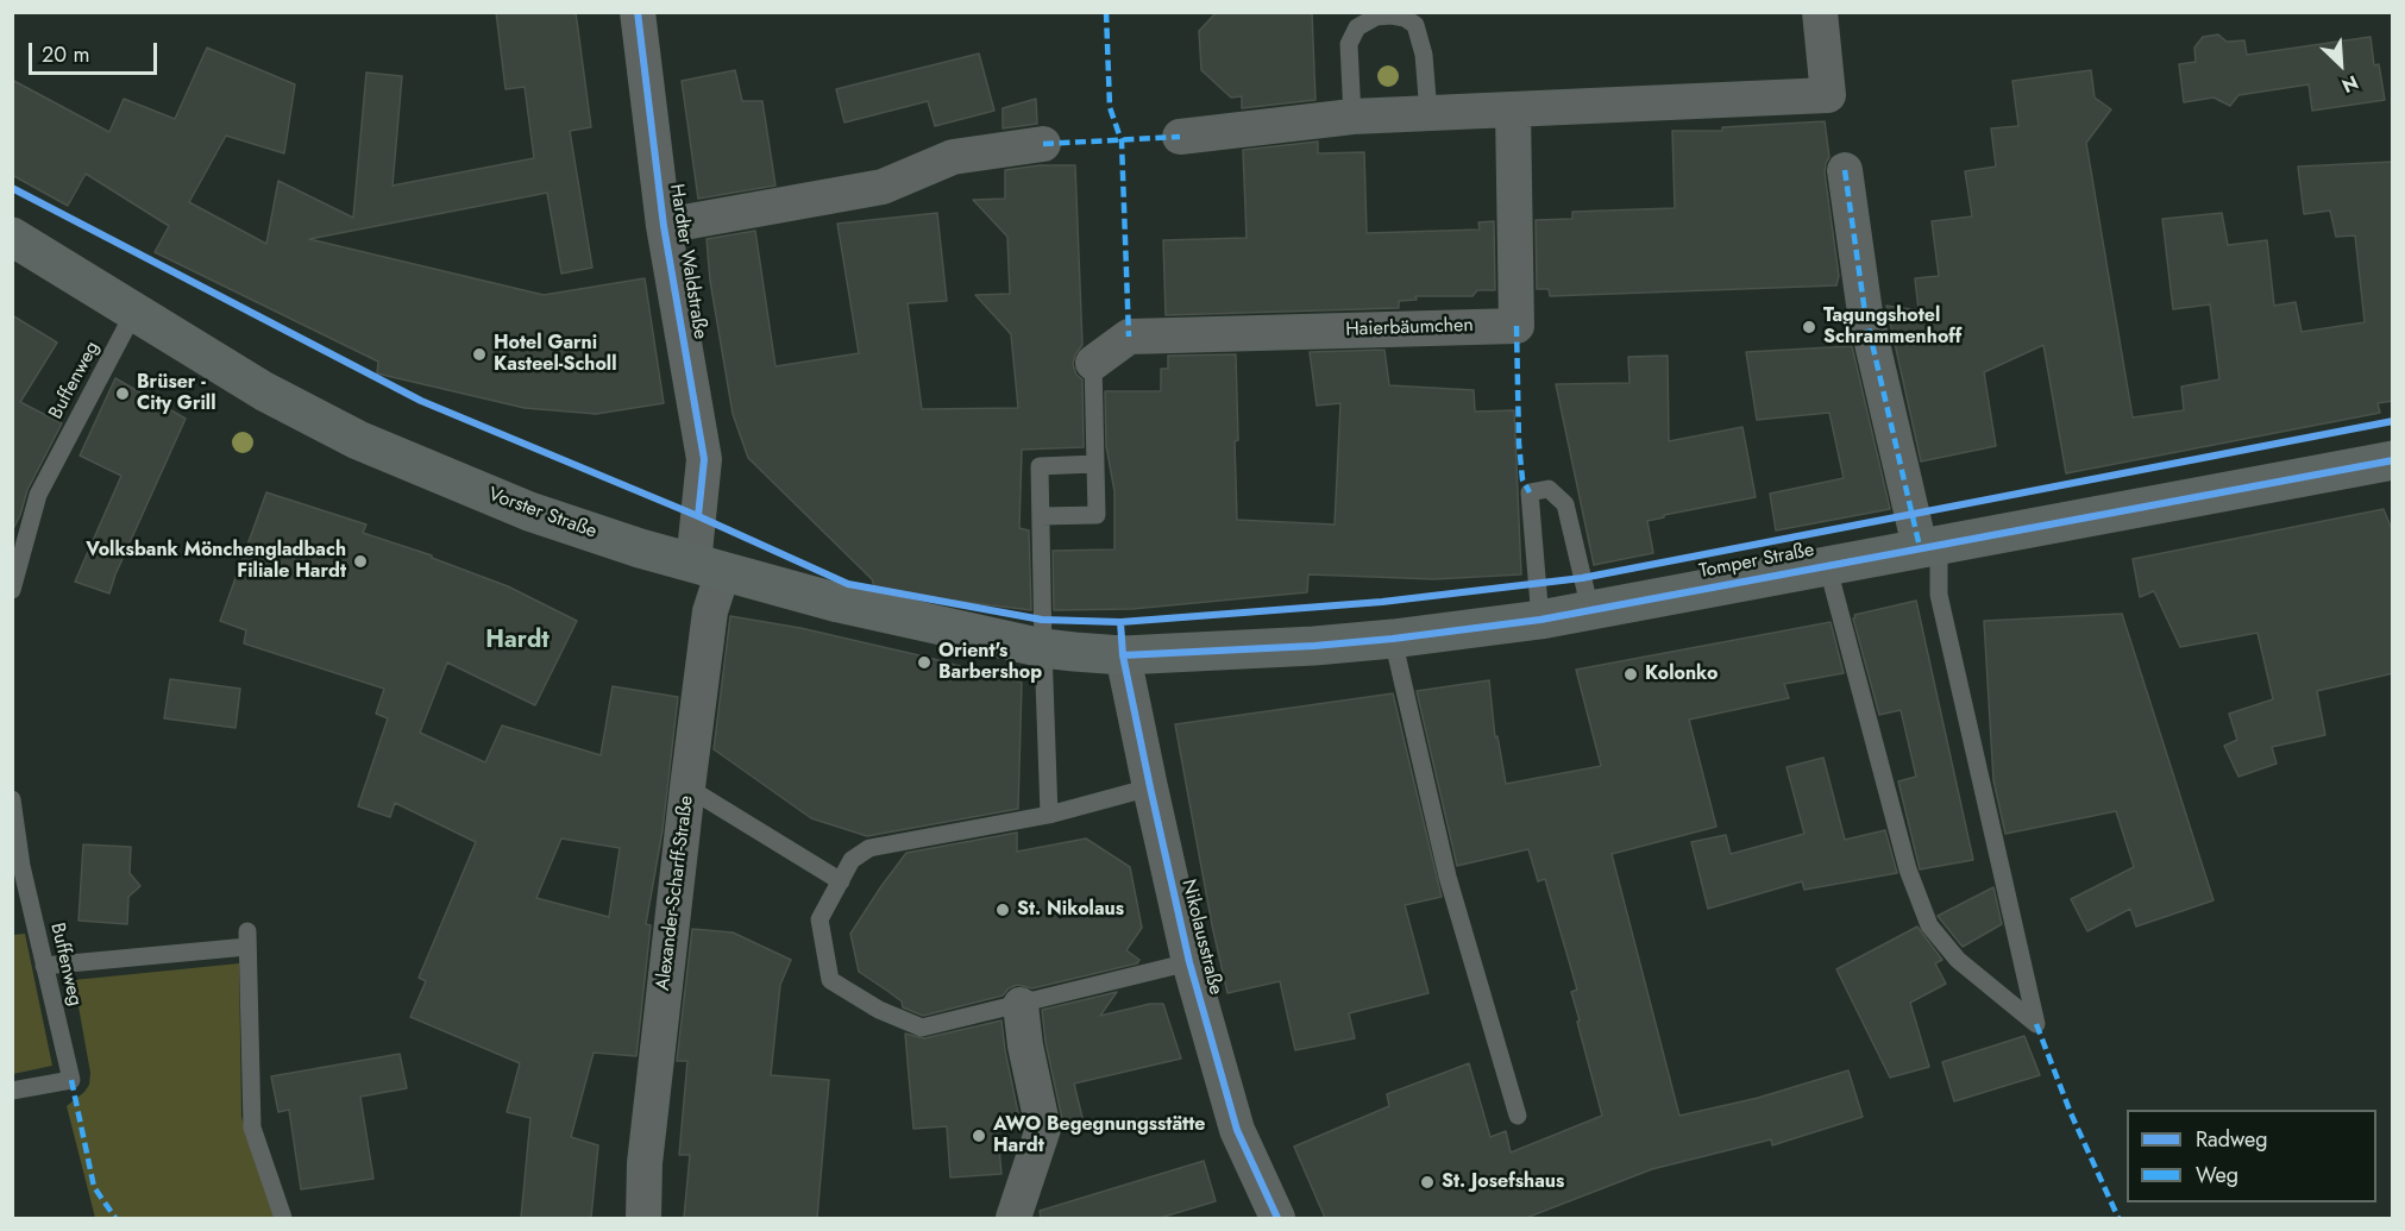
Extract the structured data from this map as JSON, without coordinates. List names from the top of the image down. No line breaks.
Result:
{"streets":{"main road":["Vorster Straße","Tomper Straße"],"street":["Hardter Waldstraße","Haierbäumchen","Alexander-Scharff-Straße","Nikolausstraße"],"lane":["Buffenweg"]},"crossings":[["Hardter Waldstraße","Vorster Straße"],["Hardter Waldstraße","Alexander-Scharff-Straße"],["Buffenweg","Vorster Straße"],["Vorster Straße","Tomper Straße"],["Vorster Straße","Alexander-Scharff-Straße"],["Vorster Straße","Nikolausstraße"],["Tomper Straße","Nikolausstraße"]],"districts":["Hardt"],"places":["Tagungshotel Schrammenhoff","Hotel Garni Kasteel-Scholl","Brüser - City Grill","Volksbank Mönchengladbach Filiale Hardt","Orient's Barbershop","Kolonko","St. Nikolaus","AWO Begegnungsstätte Hardt","St. Josefshaus"],"legend":["Radweg","Weg"],"scale_bar":"20 m","north":"bottom right"}
